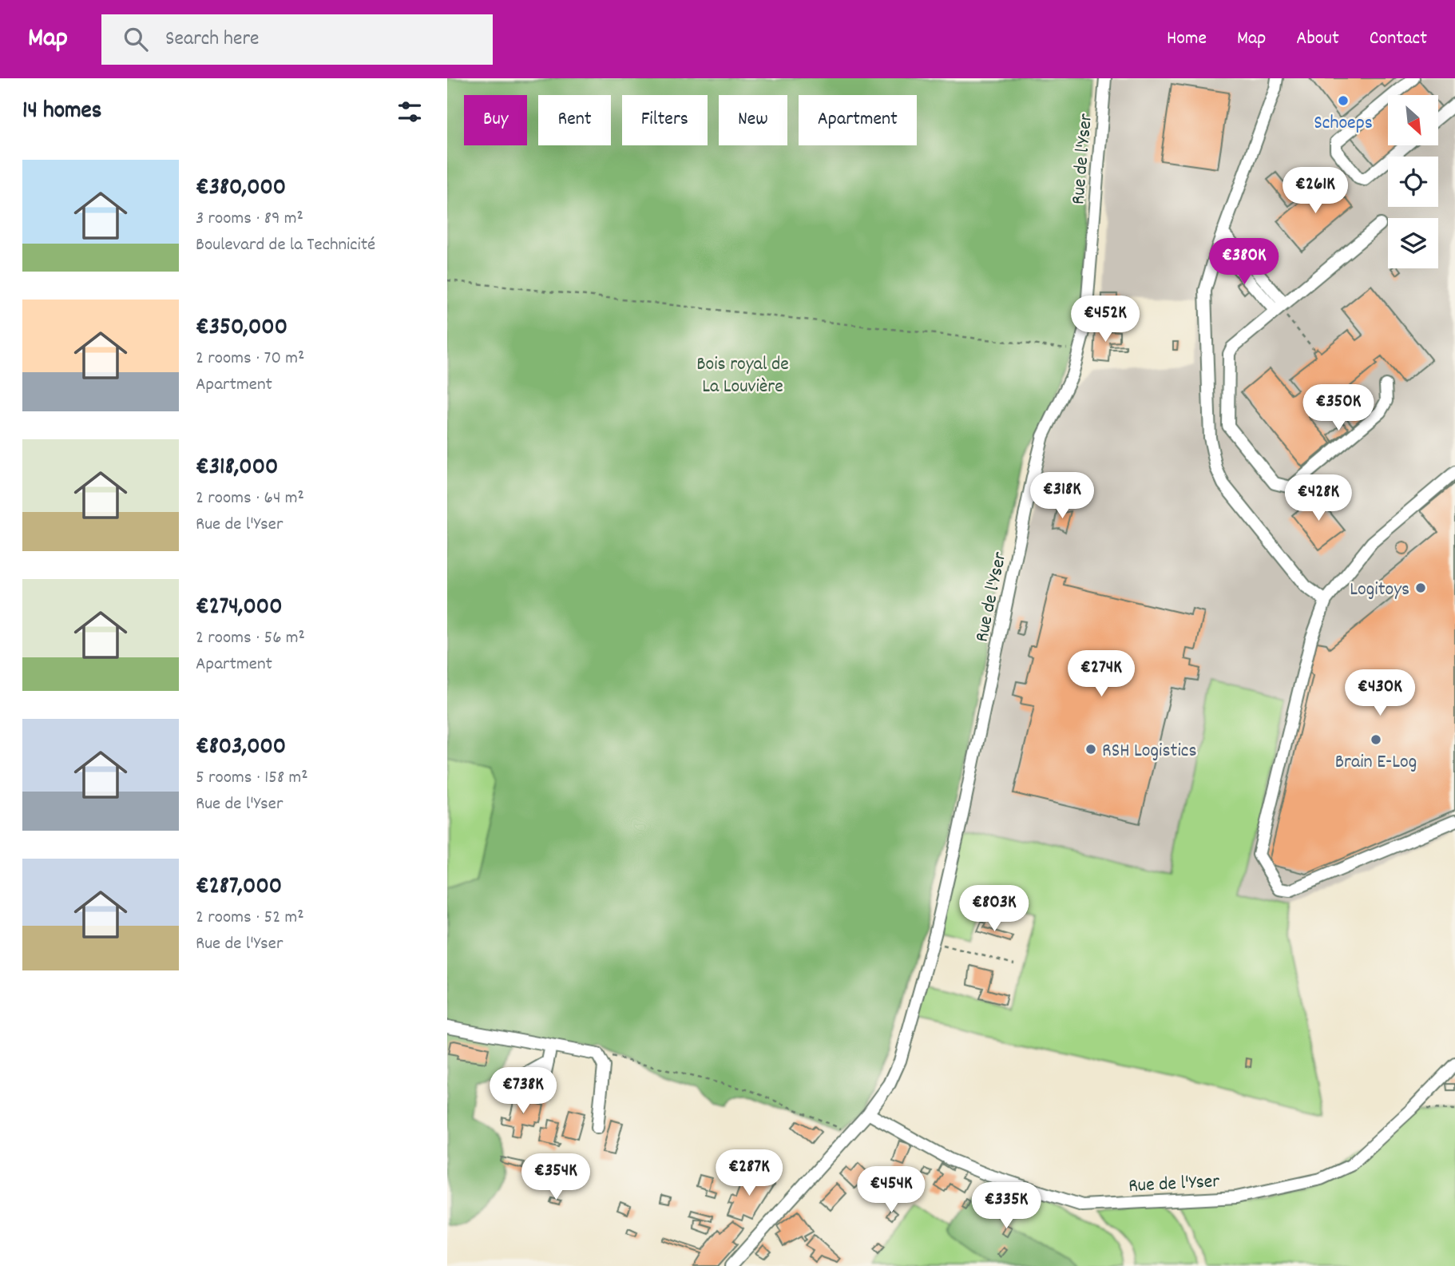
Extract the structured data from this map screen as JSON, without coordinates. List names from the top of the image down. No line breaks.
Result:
{"streets":{"street":["Rue de l'Yser"]},"parks":["Bois royal de La Louvière"],"places":["Schoeps","Logitoys","Brain E-Log","RSH Logistics"],"north":"bottom right","page":{"header":"Map","search":"Search here","nav":["Home","Map","About","Contact"],"heading":"14 homes","chip":["Buy","Rent","Filters","New","Apartment"],"list":[{"name":"€380,000","note":"3 rooms · 89 m² · Boulevard de la Technicité"},{"name":"€350,000","note":"2 rooms · 70 m² · Apartment"},{"name":"€318,000","note":"2 rooms · 64 m² · Rue de l'Yser"},{"name":"€274,000","note":"2 rooms · 56 m² · Apartment"},{"name":"€803,000","note":"5 rooms · 158 m² · Rue de l'Yser"},{"name":"€287,000","note":"2 rooms · 52 m² · Rue de l'Yser"}],"price":["€261K","€380K","€452K","€350K","€318K","€428K","€274K","€430K","€803K","€738K","€287K","€354K","€454K","€335K"]}}
